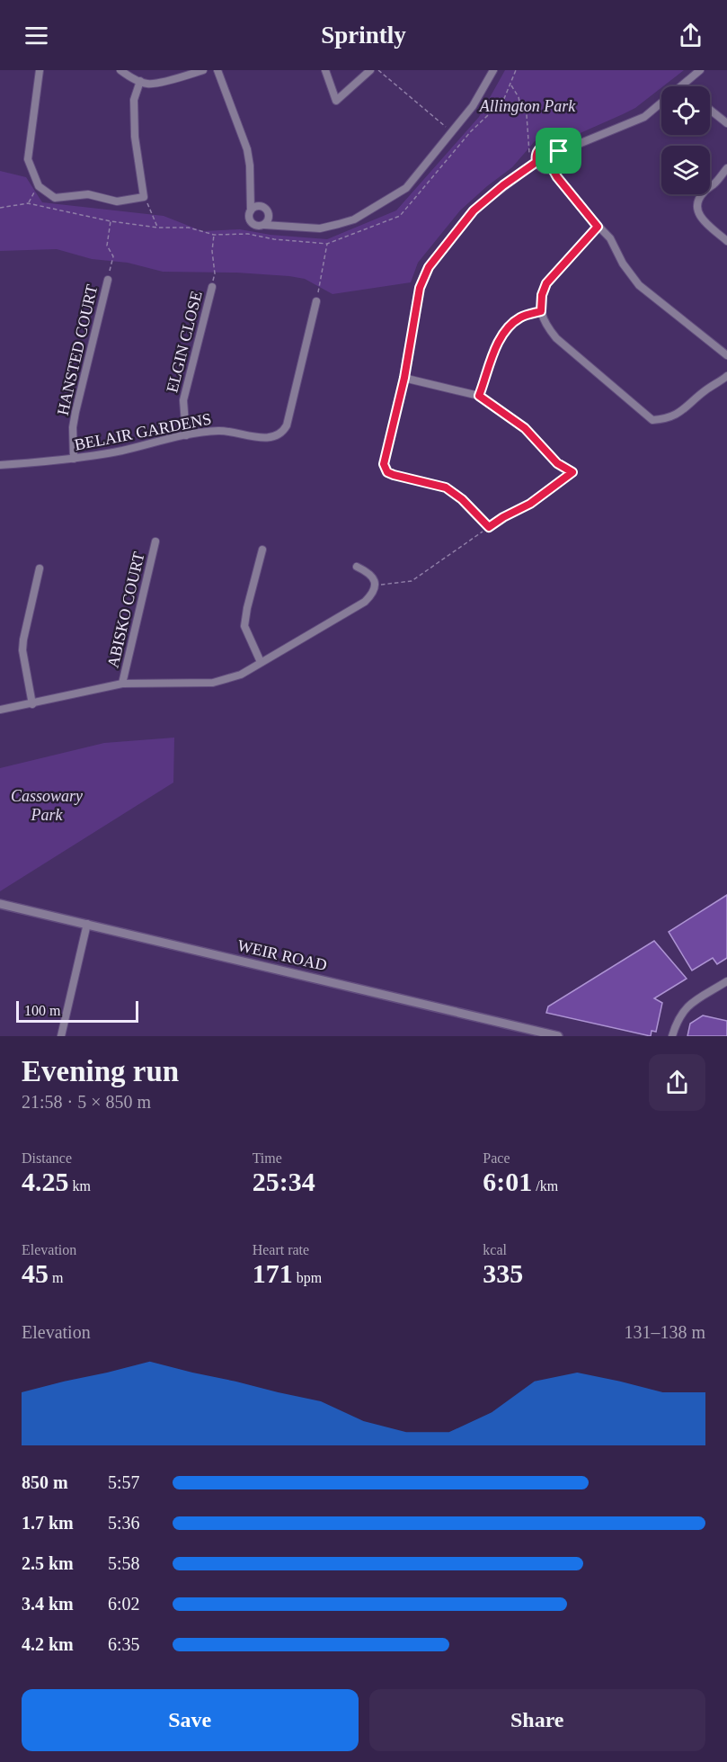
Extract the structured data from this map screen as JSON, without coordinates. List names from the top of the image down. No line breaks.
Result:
{"streets":{"street":["ELGIN CLOSE","HANSTED COURT","BELAIR GARDENS","ABISKO COURT","WEIR ROAD"]},"crossings":[["ELGIN CLOSE","BELAIR GARDENS"],["HANSTED COURT","BELAIR GARDENS"]],"parks":["Allington Park","Cassowary Park"],"scale_bar":"100 m","page":{"header":"Sprintly","scale":"100 m","heading":["Evening run","21:58 · 5 × 850 m"],"stats":[["Distance","4.25 km"],["Time","25:34"],["Pace","6:01 /km"],["Elevation","45 m"],["Heart rate","171 bpm"],["kcal","335"]],"chart":["Elevation","131–138 m"],"list":[{"name":"850 m","note":"5:57"},{"name":"1.7 km","note":"5:36"},{"name":"2.5 km","note":"5:58"},{"name":"3.4 km","note":"6:02"},{"name":"4.2 km","note":"6:35"}],"buttons":["Save","Share"]}}
